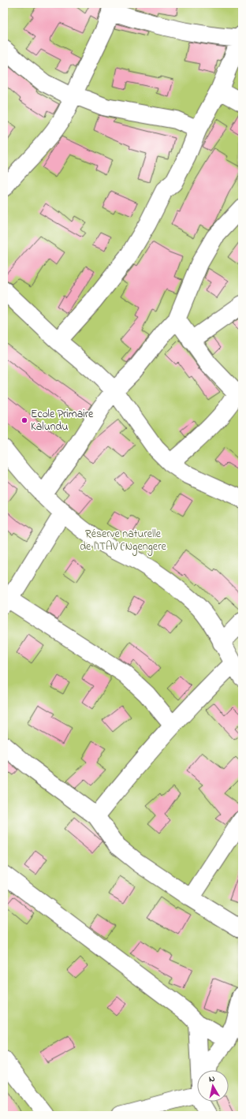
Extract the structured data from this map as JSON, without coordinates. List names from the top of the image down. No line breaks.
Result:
{"parks":["Réserve naturelle de l'ITAV (Ngengere"],"places":["Ecole Primaire Kalundu"],"north":"top"}
